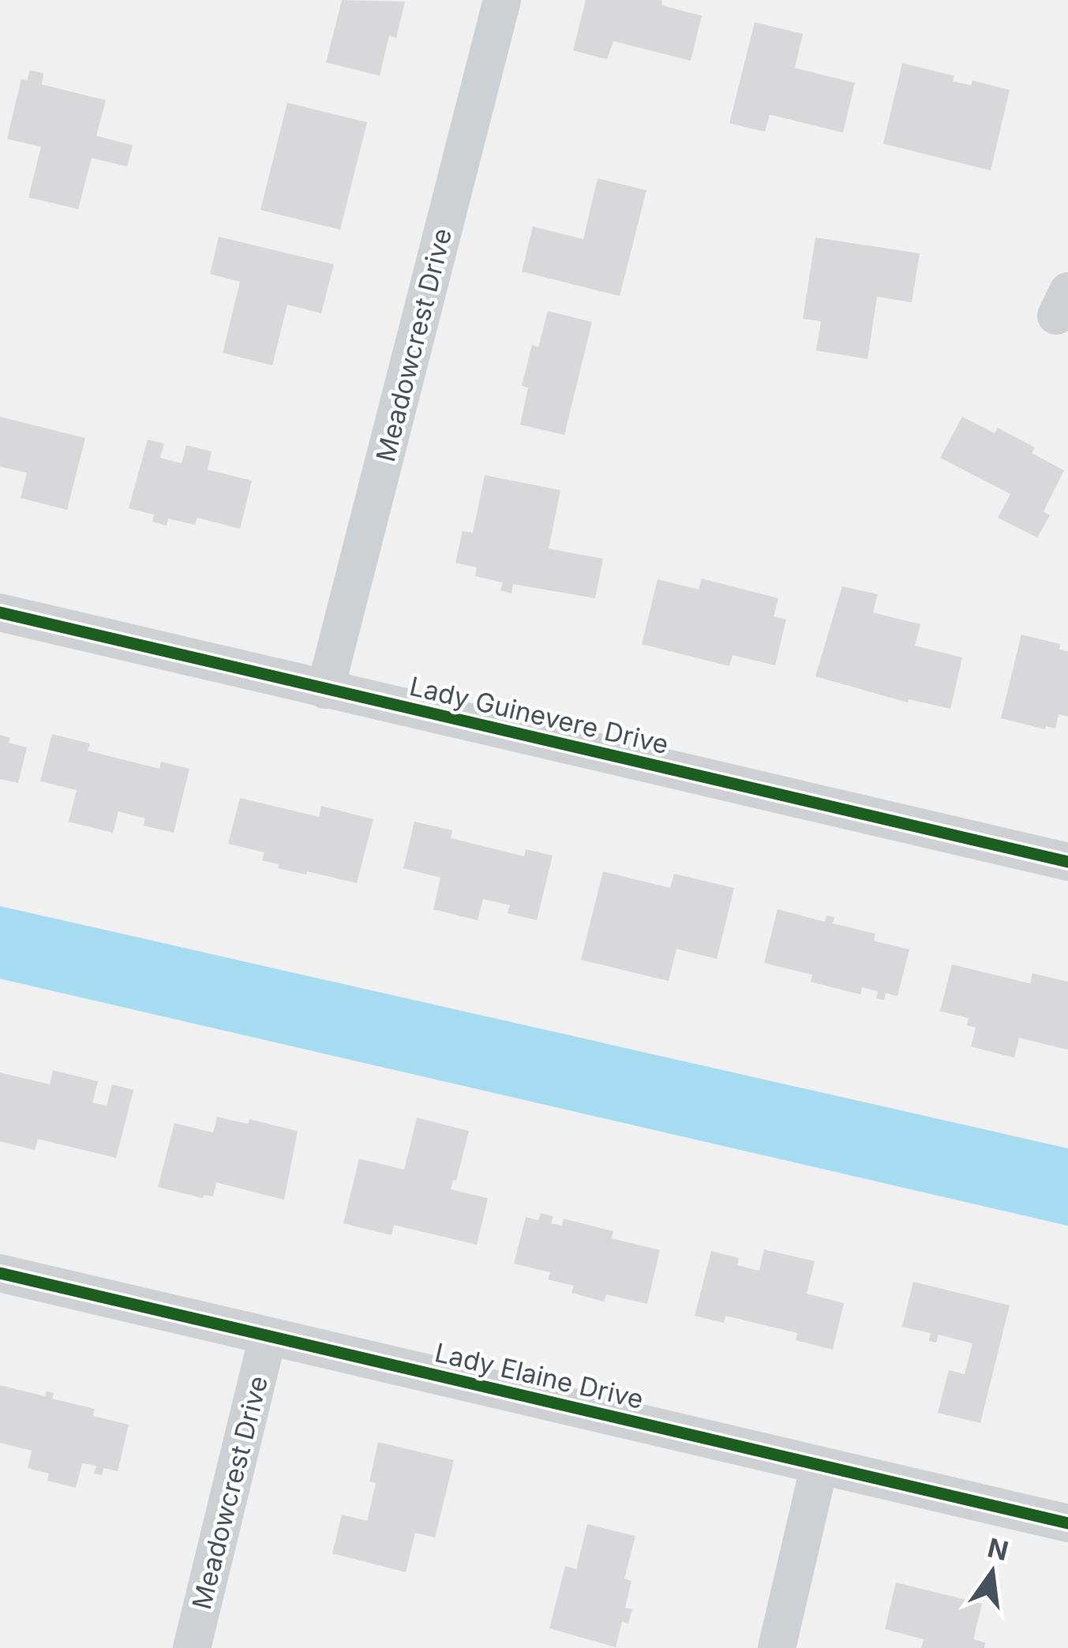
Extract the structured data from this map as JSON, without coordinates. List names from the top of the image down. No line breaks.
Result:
{"streets":{"street":["Meadowcrest Drive","Lady Guinevere Drive","Lady Elaine Drive"]},"crossings":[["Meadowcrest Drive","Lady Guinevere Drive"],["Meadowcrest Drive","Lady Elaine Drive"]],"north":"top"}
